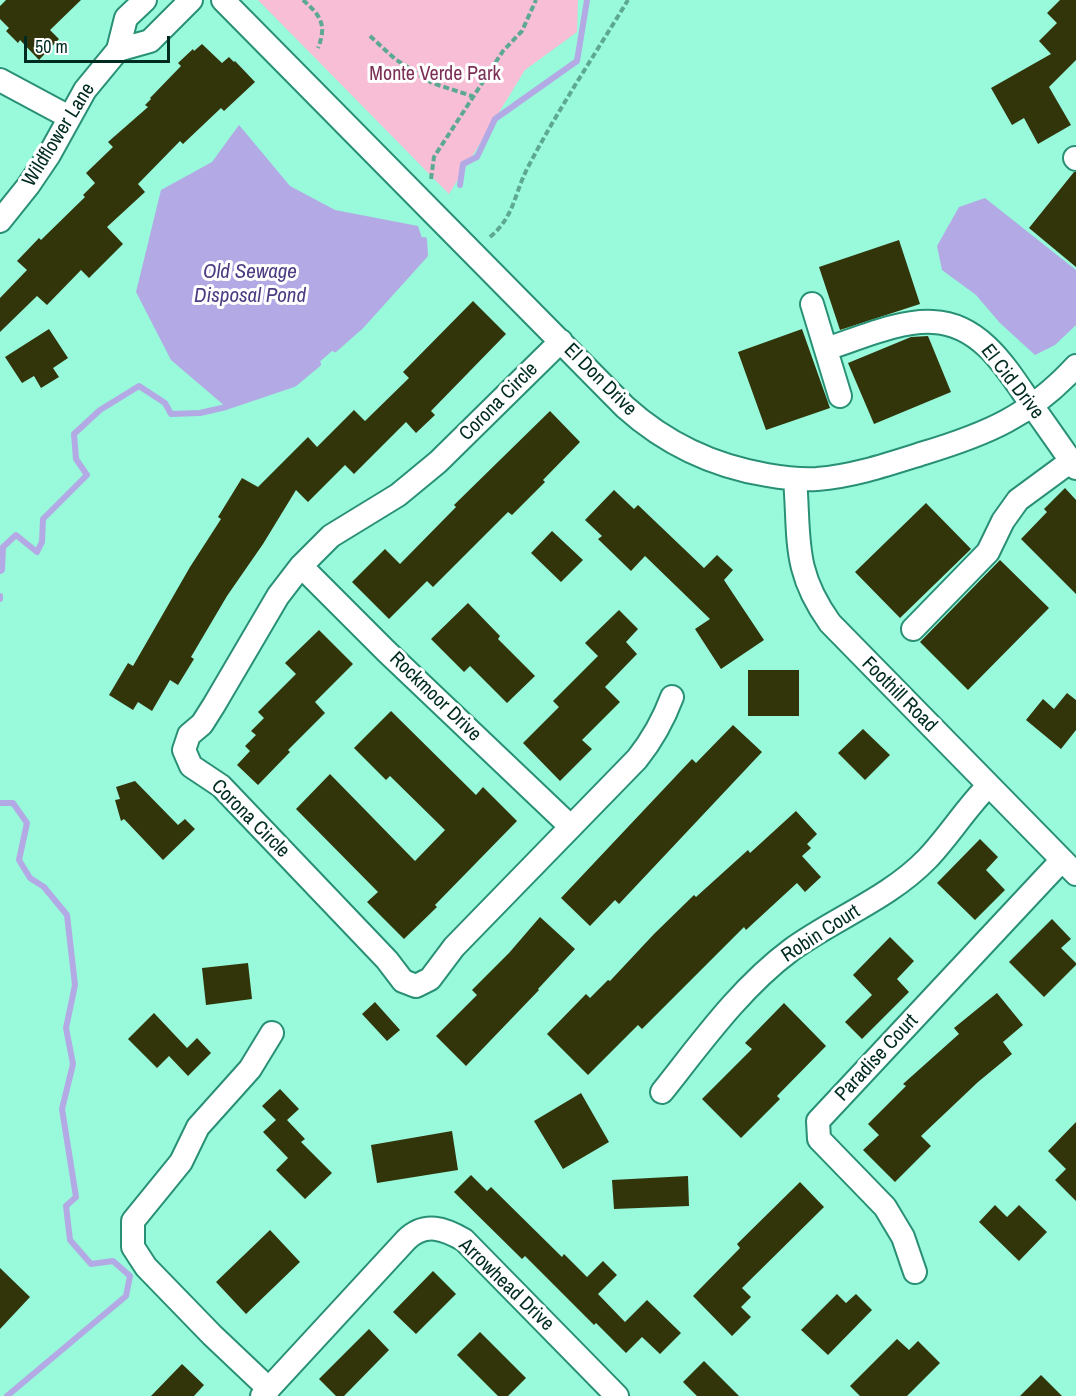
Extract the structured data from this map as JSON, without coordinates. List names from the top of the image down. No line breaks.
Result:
{"streets":{"street":["Wildflower Lane","El Don Drive","El Cid Drive","Corona Circle","Foothill Road","Rockmoor Drive","Robin Court","Paradise Court","Arrowhead Drive"]},"crossings":[["El Don Drive","El Cid Drive"],["El Don Drive","Corona Circle"],["El Don Drive","Foothill Road"],["Corona Circle","Rockmoor Drive"],["Foothill Road","Robin Court"],["Foothill Road","Paradise Court"]],"water":["Old Sewage Disposal Pond"],"parks":["Monte Verde Park"],"scale_bar":"50 m"}
